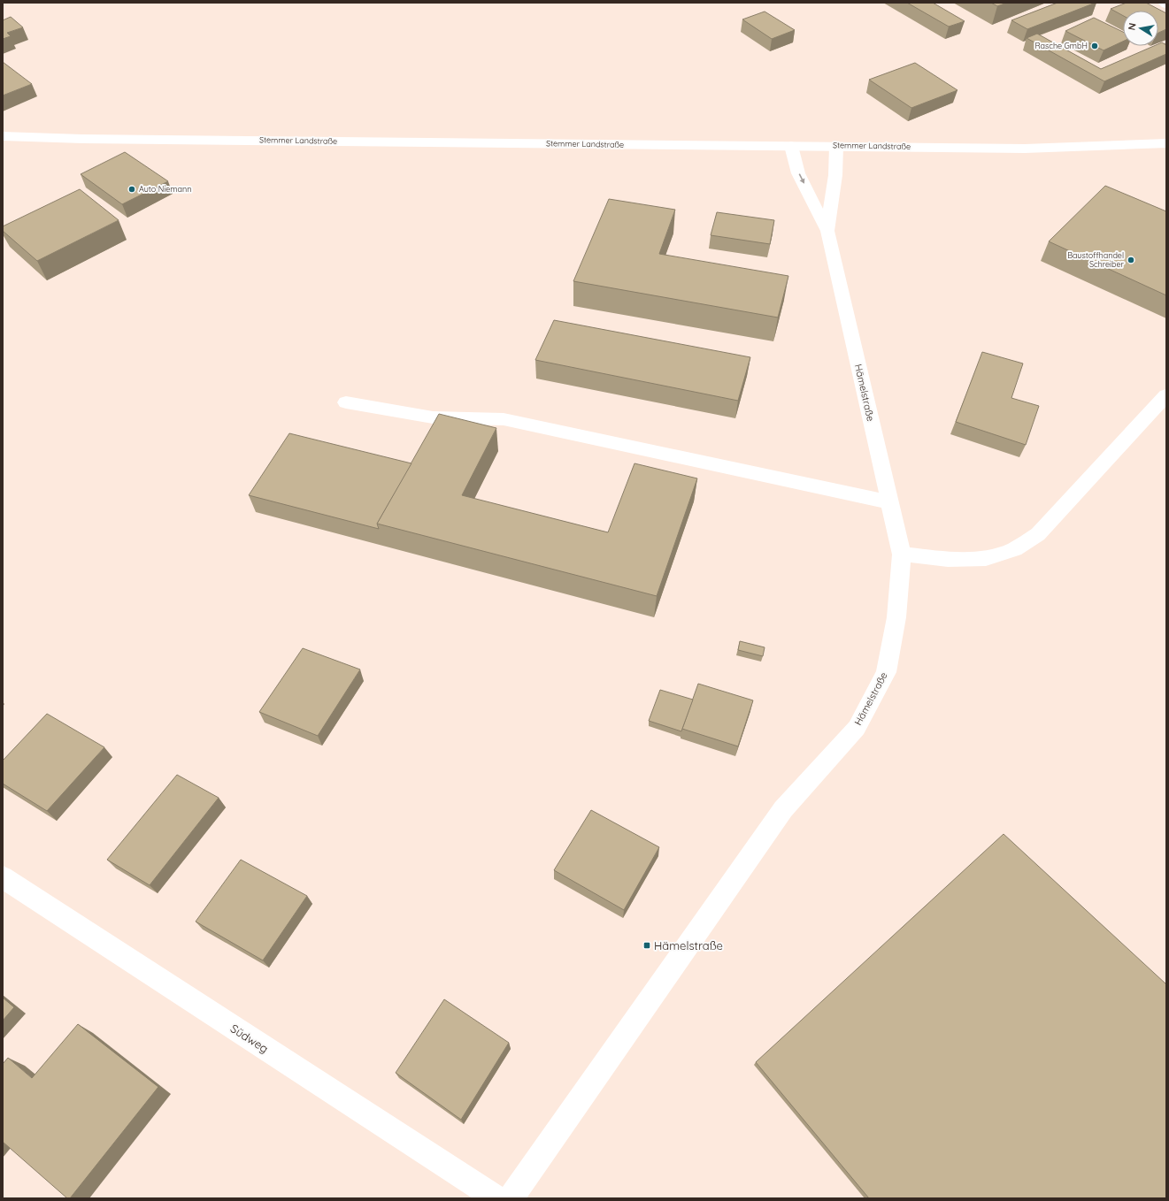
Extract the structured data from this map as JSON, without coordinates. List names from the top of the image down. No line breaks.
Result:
{"streets":{"street":["Stemmer Landstraße","Hämelstraße","Südweg"]},"crossings":[["Stemmer Landstraße","Hämelstraße"]],"places":{"other":["Rasche GmbH","Auto Niemann","Baustoffhandel Schreiber"],"transit":["Hämelstraße"]},"north":"left"}
